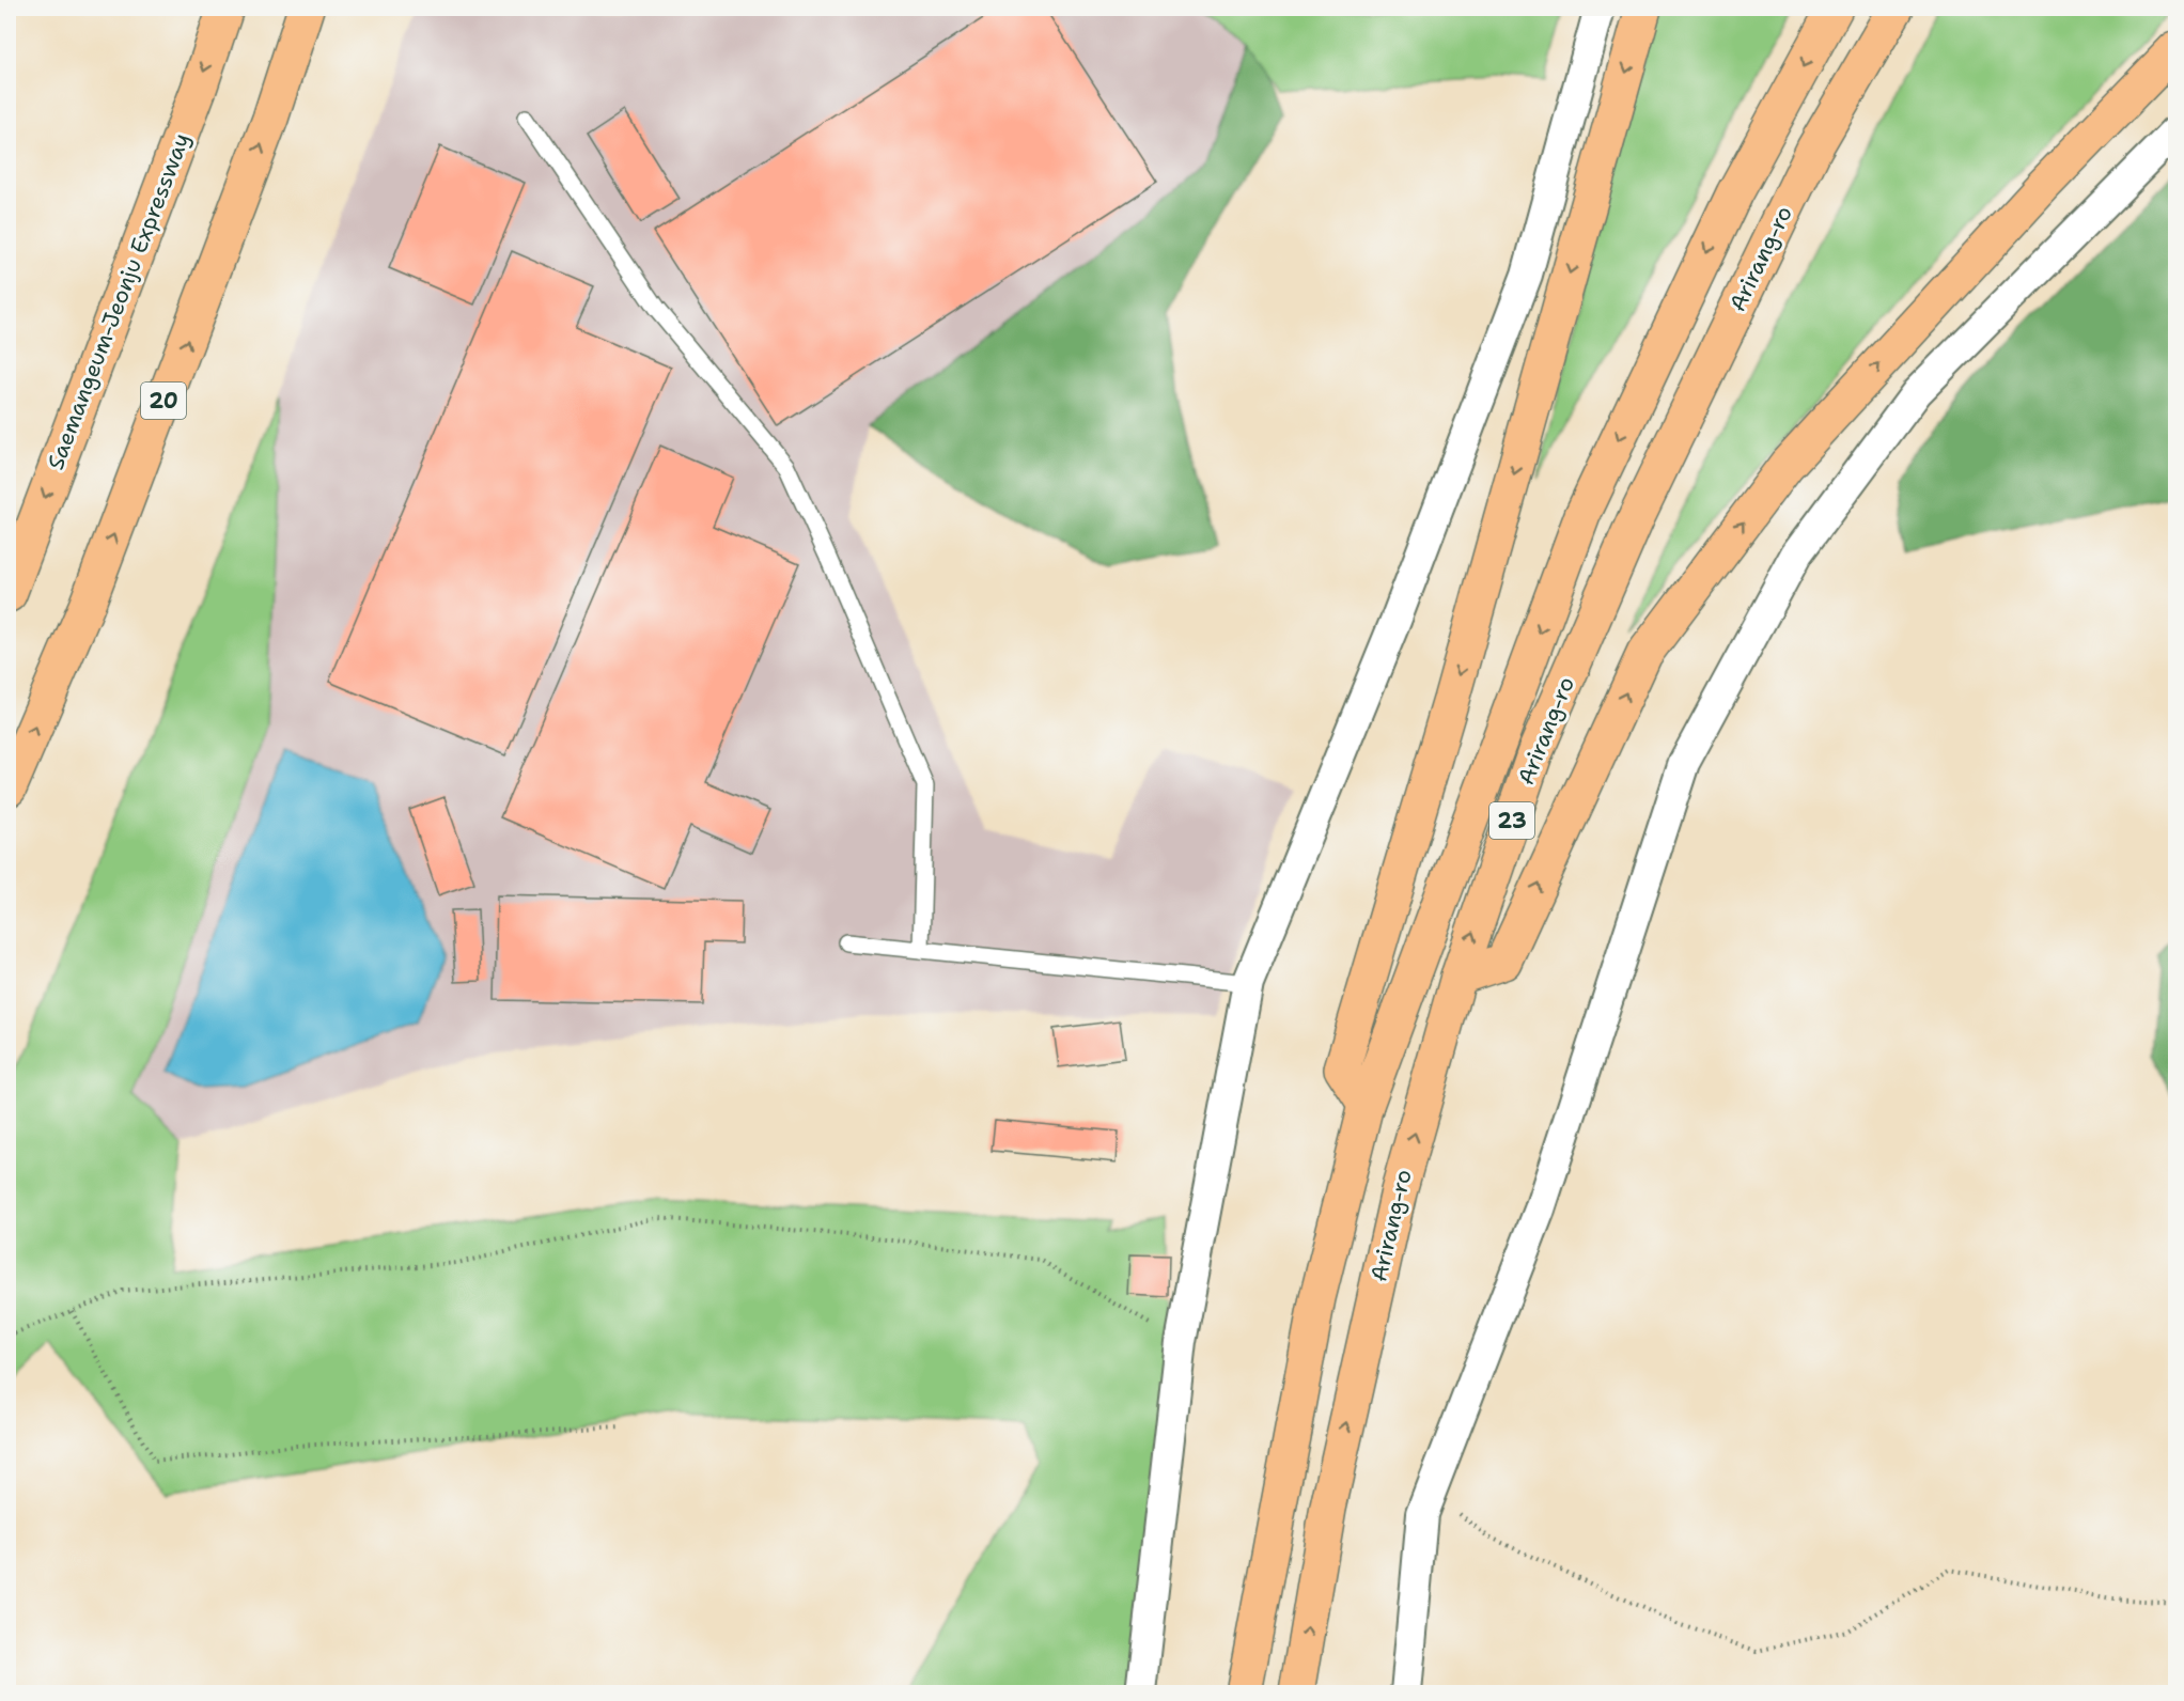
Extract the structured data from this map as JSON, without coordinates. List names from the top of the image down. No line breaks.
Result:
{"streets":{"highway":["Arirang-ro","Saemangeum-Jeonju Expressway","20","23"]}}
